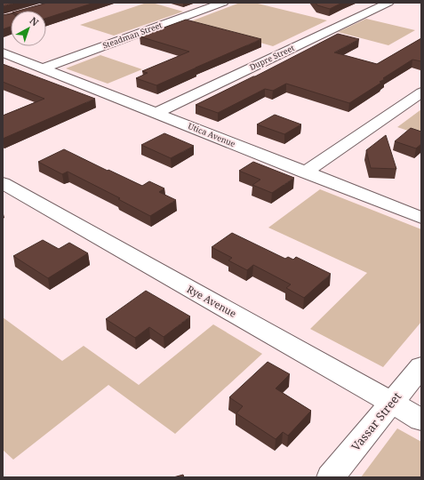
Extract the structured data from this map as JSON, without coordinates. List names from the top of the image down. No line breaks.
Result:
{"streets":{"street":["Steadman Street","Dupre Street","Utica Avenue","Rye Avenue","Vassar Street"]},"crossings":[["Steadman Street","Utica Avenue"],["Dupre Street","Utica Avenue"],["Rye Avenue","Vassar Street"]],"north":"top right"}
